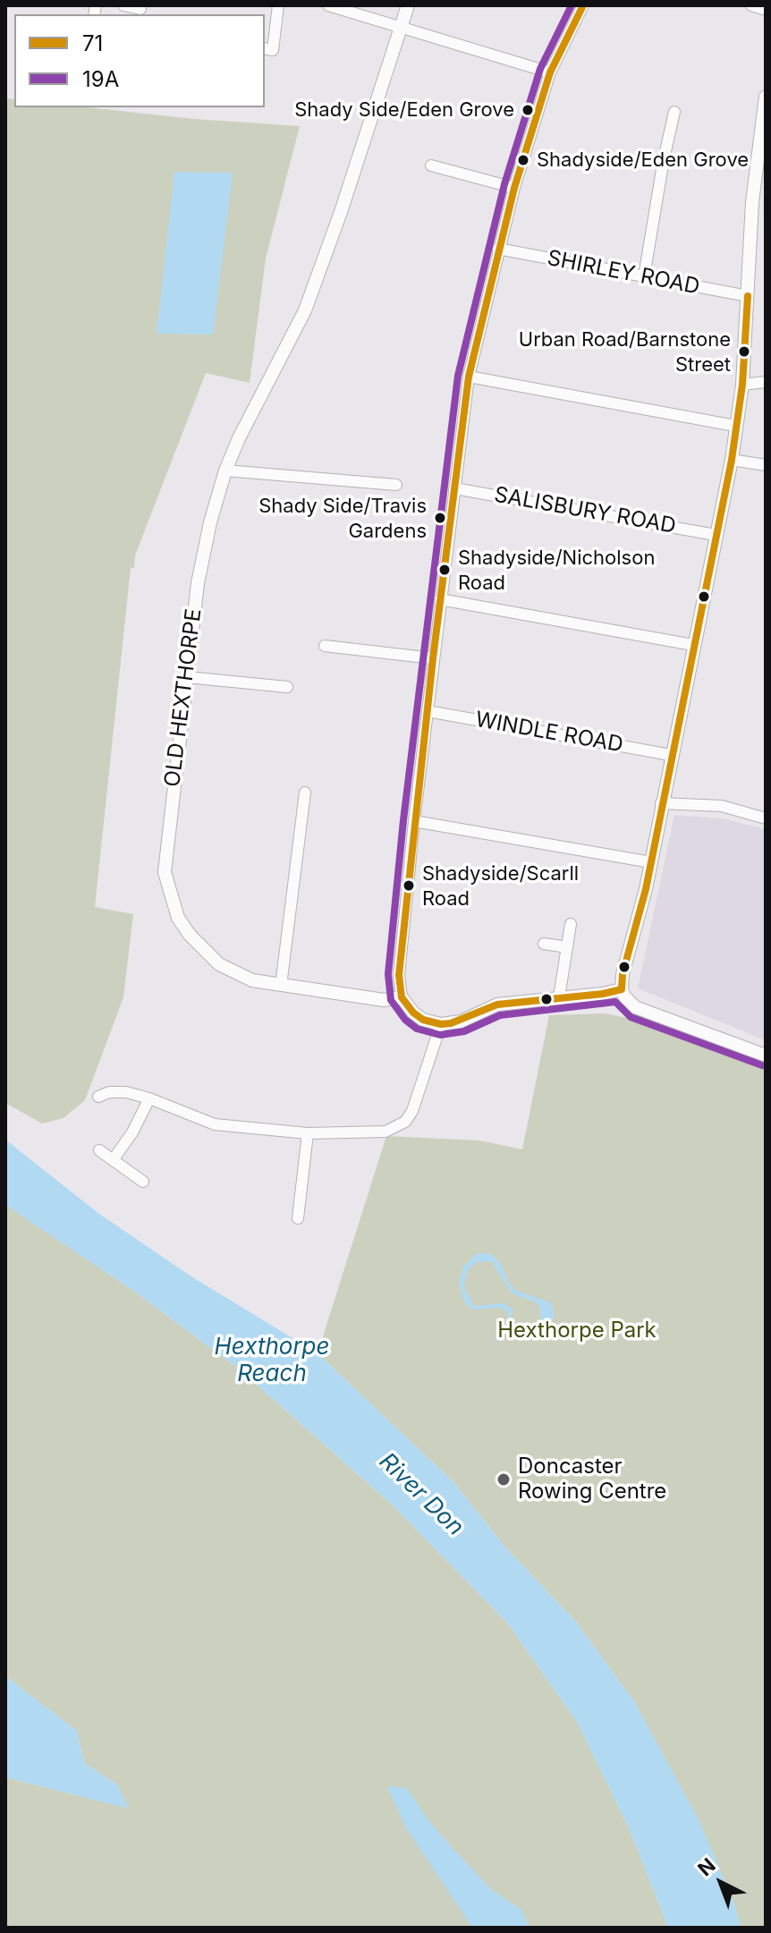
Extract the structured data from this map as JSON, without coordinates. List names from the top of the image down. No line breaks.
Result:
{"streets":{"street":["SHIRLEY ROAD","SALISBURY ROAD","OLD HEXTHORPE","WINDLE ROAD"]},"water":["Hexthorpe Reach","River Don"],"parks":["Hexthorpe Park"],"places":["Shady Side/Eden Grove","Shadyside/Eden Grove","Urban Road/Barnstone Street","Shady Side/Travis Gardens","Shadyside/Nicholson Road","Shadyside/Scarll Road","Doncaster Rowing Centre"],"lines":["transit line 71","transit line 19A"],"legend":["71","19A"],"north":"top left"}
